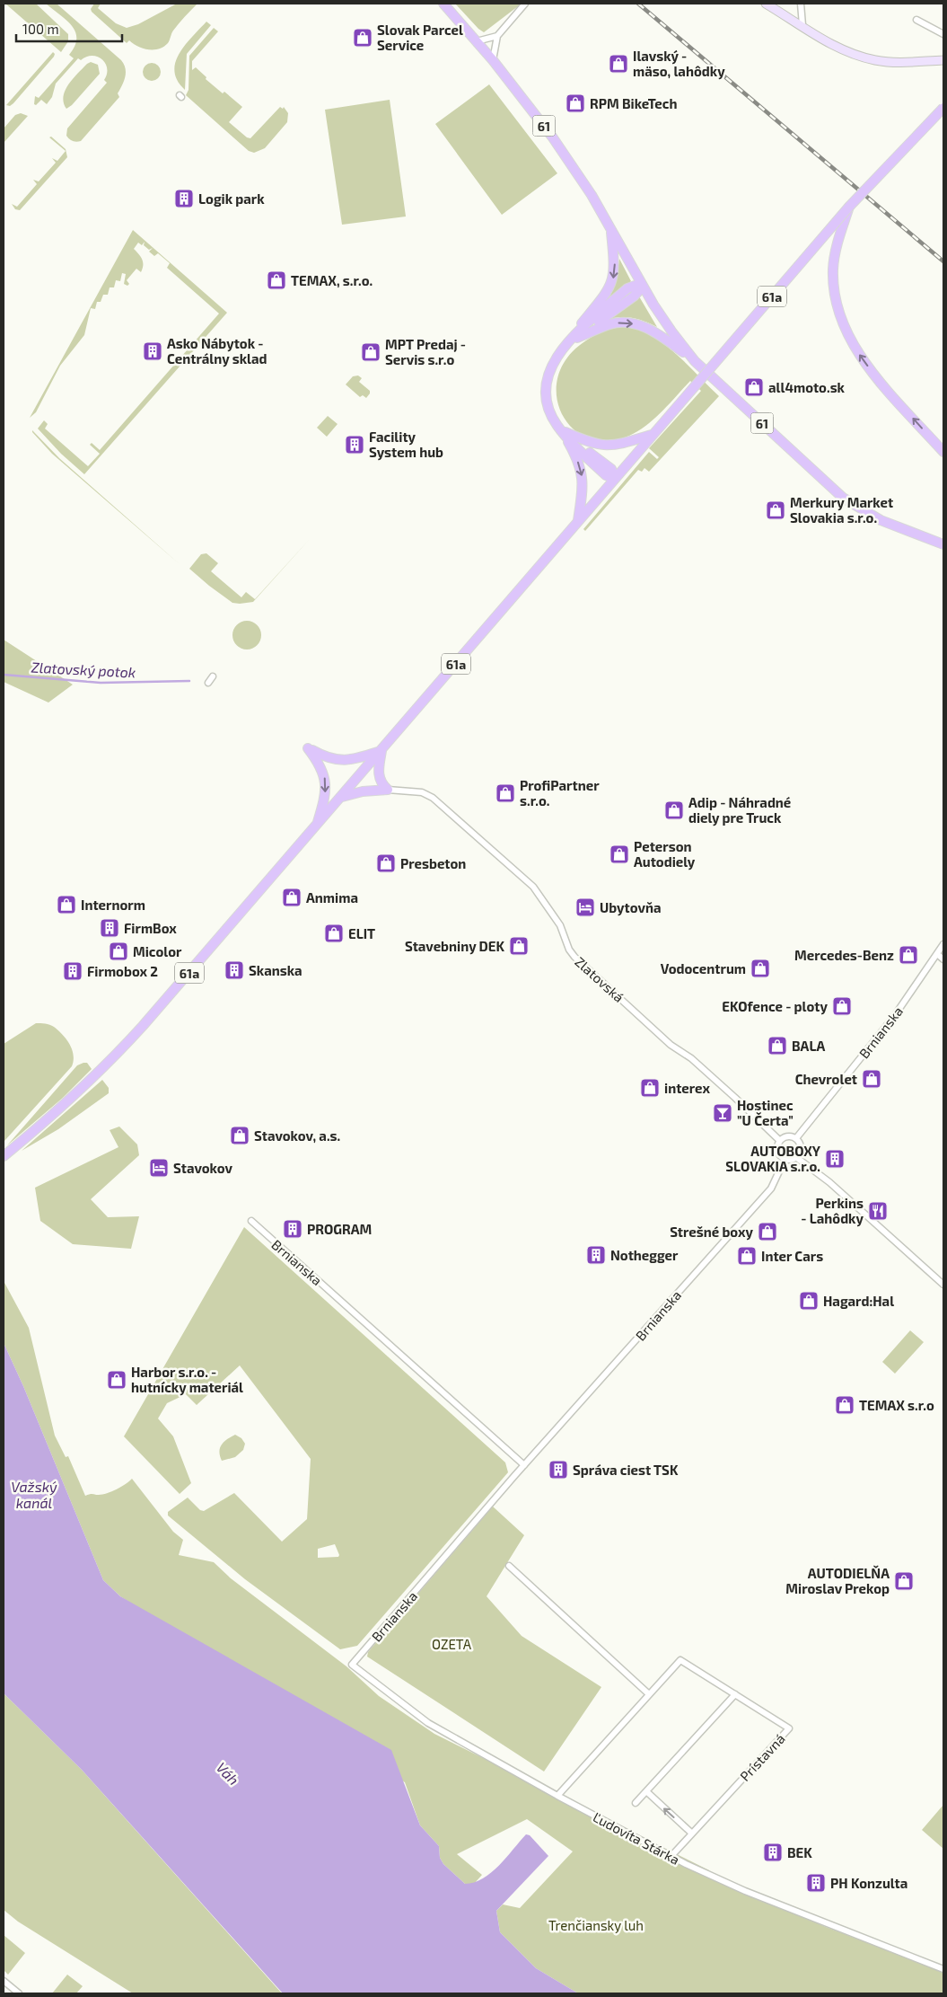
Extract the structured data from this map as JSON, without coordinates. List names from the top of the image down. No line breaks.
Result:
{"streets":{"main road":["61","61a"],"street":["Zlatovská","Brnianska","Prístavná","Ľudovíta Stárka"]},"crossings":[["Zlatovská","Brnianska"],["Brnianska","Ľudovíta Stárka"],["Prístavná","Ľudovíta Stárka"]],"water":["Zlatovský potok","Važský kanál","Váh"],"parks":["OZETA","Trenčiansky luh"],"places":{"shop":["Slovak Parcel Service","Ilavský - mäso, lahôdky","RPM BikeTech","TEMAX, s.r.o.","MPT Predaj - Servis s.r.o","all4moto.sk","Merkury Market Slovakia s.r.o.","ProfiPartner s.r.o.","Adip - Náhradné diely pre Truck","Peterson Autodiely","Presbeton","Anmima","Internorm","ELIT","Stavebniny DEK","Micolor","Mercedes-Benz","Vodocentrum","EKOfence - ploty","BALA","Chevrolet","interex","Stavokov, a.s.","Strešné boxy","Inter Cars","Hagard:Hal","Harbor s.r.o. - hutnícky materiál","TEMAX s.r.o","AUTODIELŇA Miroslav Prekop"],"building":["Logik park","Asko Nábytok - Centrálny sklad","Facility System hub","FirmBox","Skanska","Firmobox 2","AUTOBOXY SLOVAKIA s.r.o.","PROGRAM","Nothegger","Správa ciest TSK","BEK","PH Konzulta"],"hotel":["Ubytovňa","Stavokov"],"bar":["Hostinec \"U Čerta\""],"restaurant":["Perkins - Lahôdky"]},"scale_bar":"100 m"}
